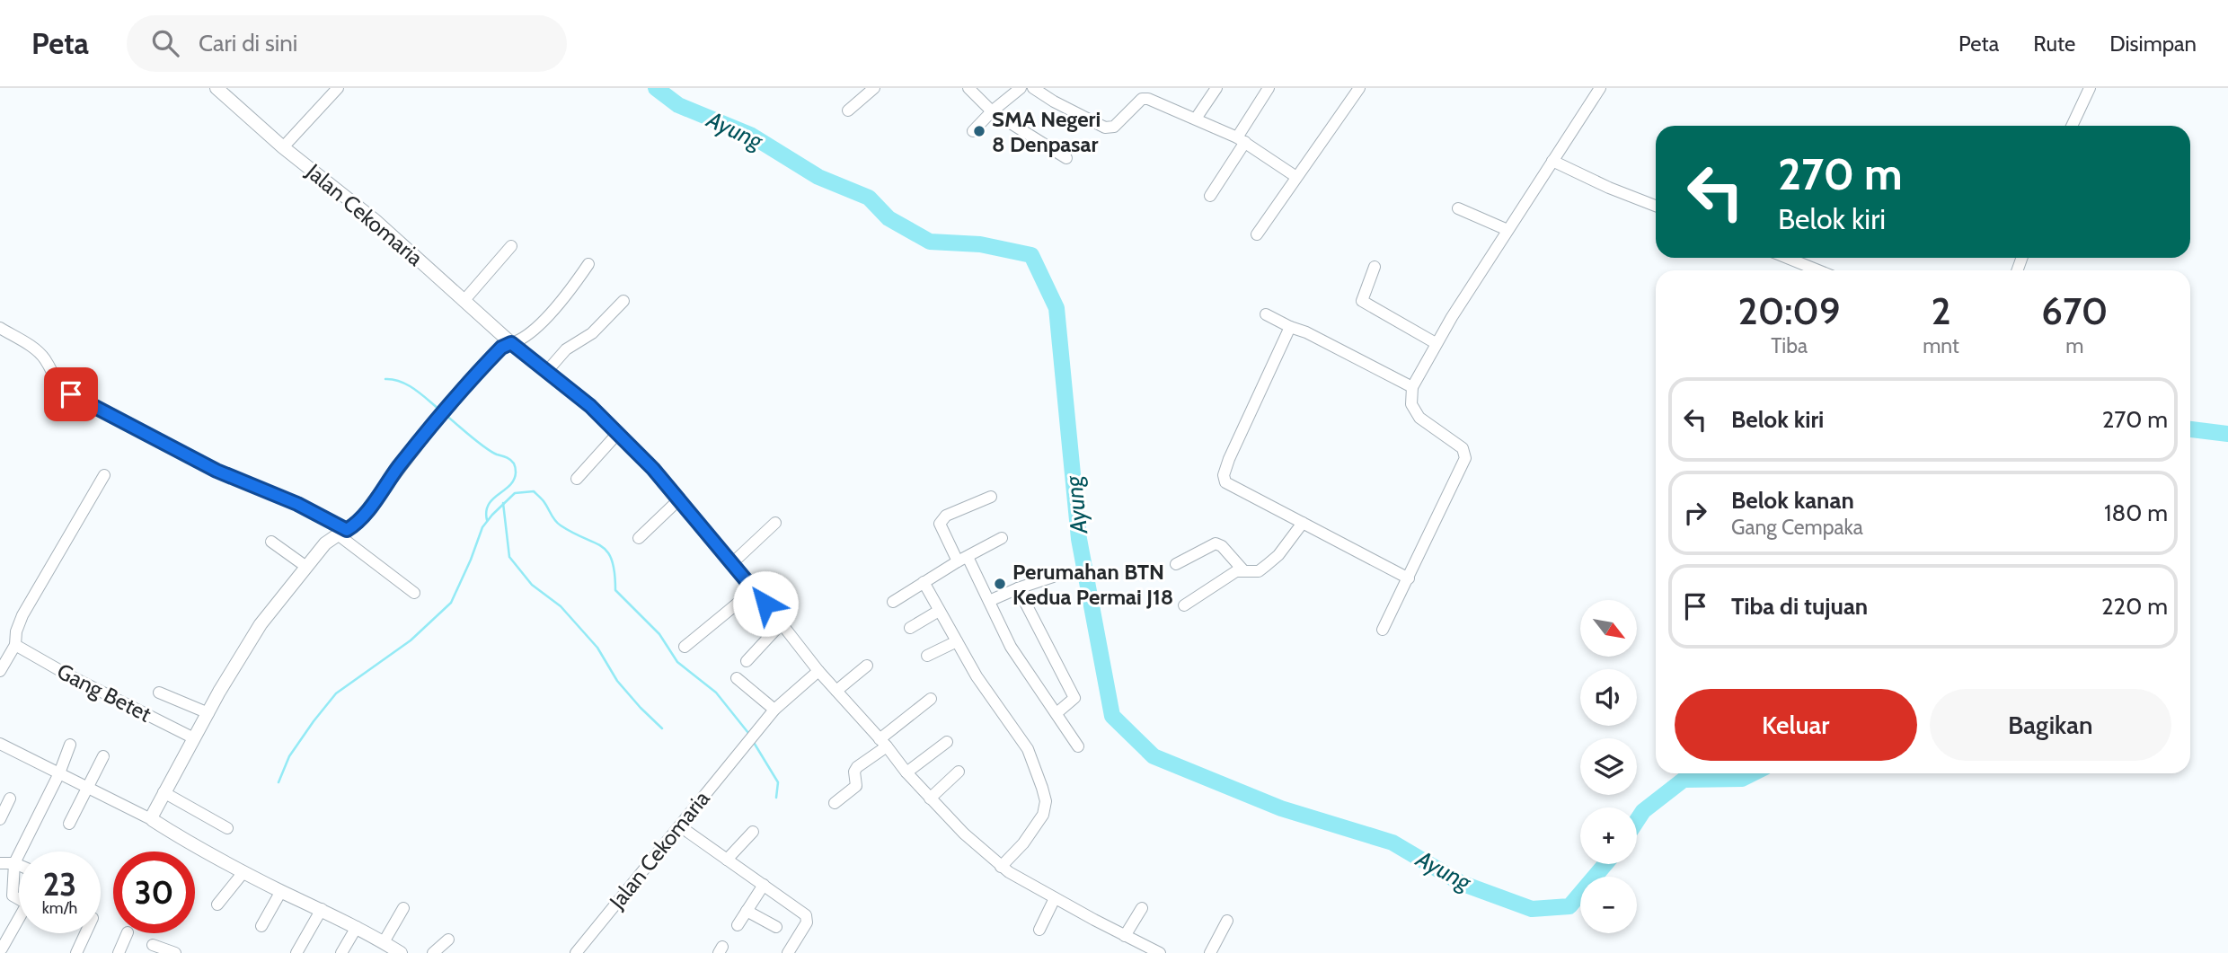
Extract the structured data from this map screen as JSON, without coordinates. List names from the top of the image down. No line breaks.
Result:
{"streets":{"street":["Jalan Cekomaria","Gang Betet"]},"water":["Ayung"],"places":["SMA Negeri 8 Denpasar","Perumahan BTN Kedua Permai J18"],"north":"bottom right","page":{"header":"Peta","search":"Cari di sini","nav":["Peta","Rute","Disimpan"],"turn":["270 m","Belok kiri"],"eta":["20:09","Tiba","2","mnt","670","m"],"list":[{"name":"Belok kiri","value":"270 m"},{"name":"Belok kanan","note":"Gang Cempaka","value":"180 m"},{"name":"Tiba di tujuan","value":"220 m"}],"map_buttons":["+","−"],"buttons":["Keluar","Bagikan"],"speed":"23 km/h","limit":"30"}}
